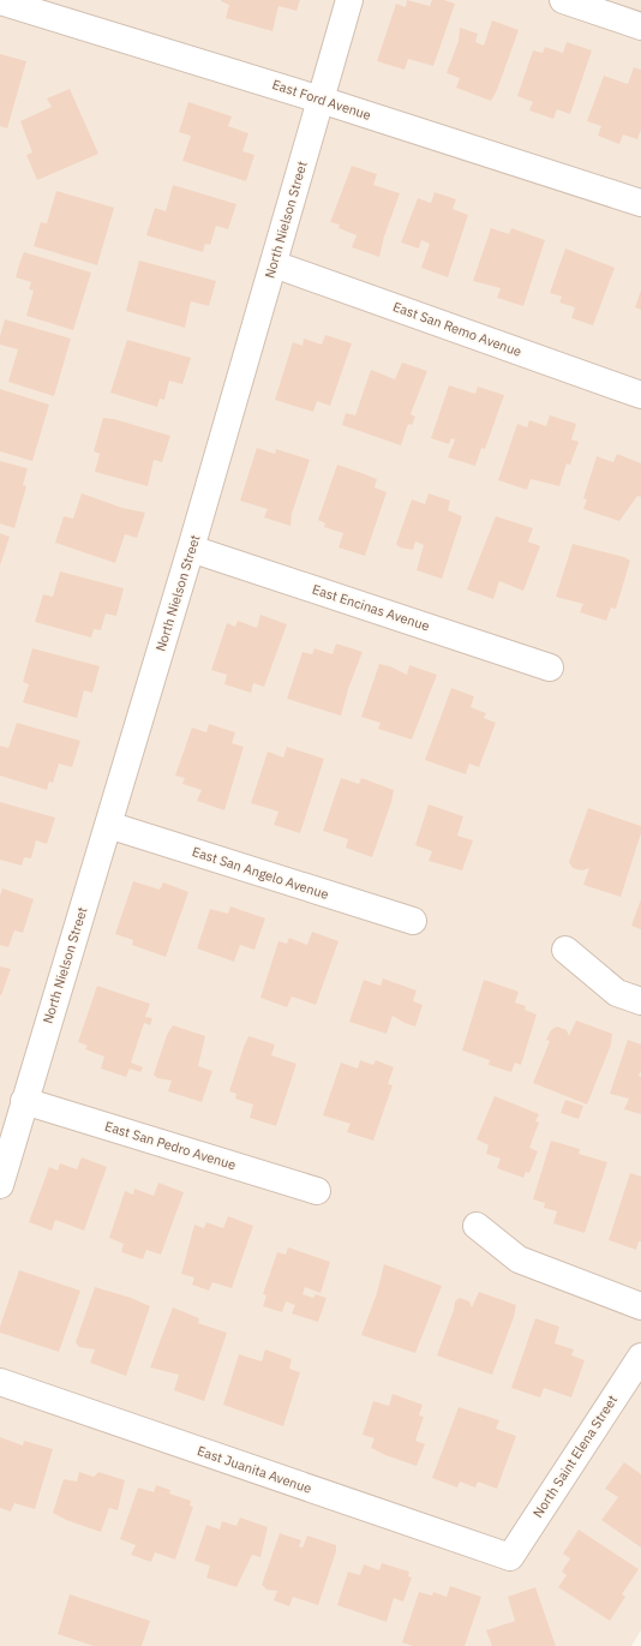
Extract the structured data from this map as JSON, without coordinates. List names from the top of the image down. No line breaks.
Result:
{"streets":{"street":["East Ford Avenue","North Nielson Street","East San Remo Avenue","East Encinas Avenue","East San Angelo Avenue","East San Pedro Avenue","North Saint Elena Street","East Juanita Avenue"]},"crossings":[["East Ford Avenue","North Nielson Street"],["North Nielson Street","East San Remo Avenue"],["North Nielson Street","East Encinas Avenue"],["North Nielson Street","East San Angelo Avenue"],["North Nielson Street","East San Pedro Avenue"],["North Saint Elena Street","East Juanita Avenue"]]}
